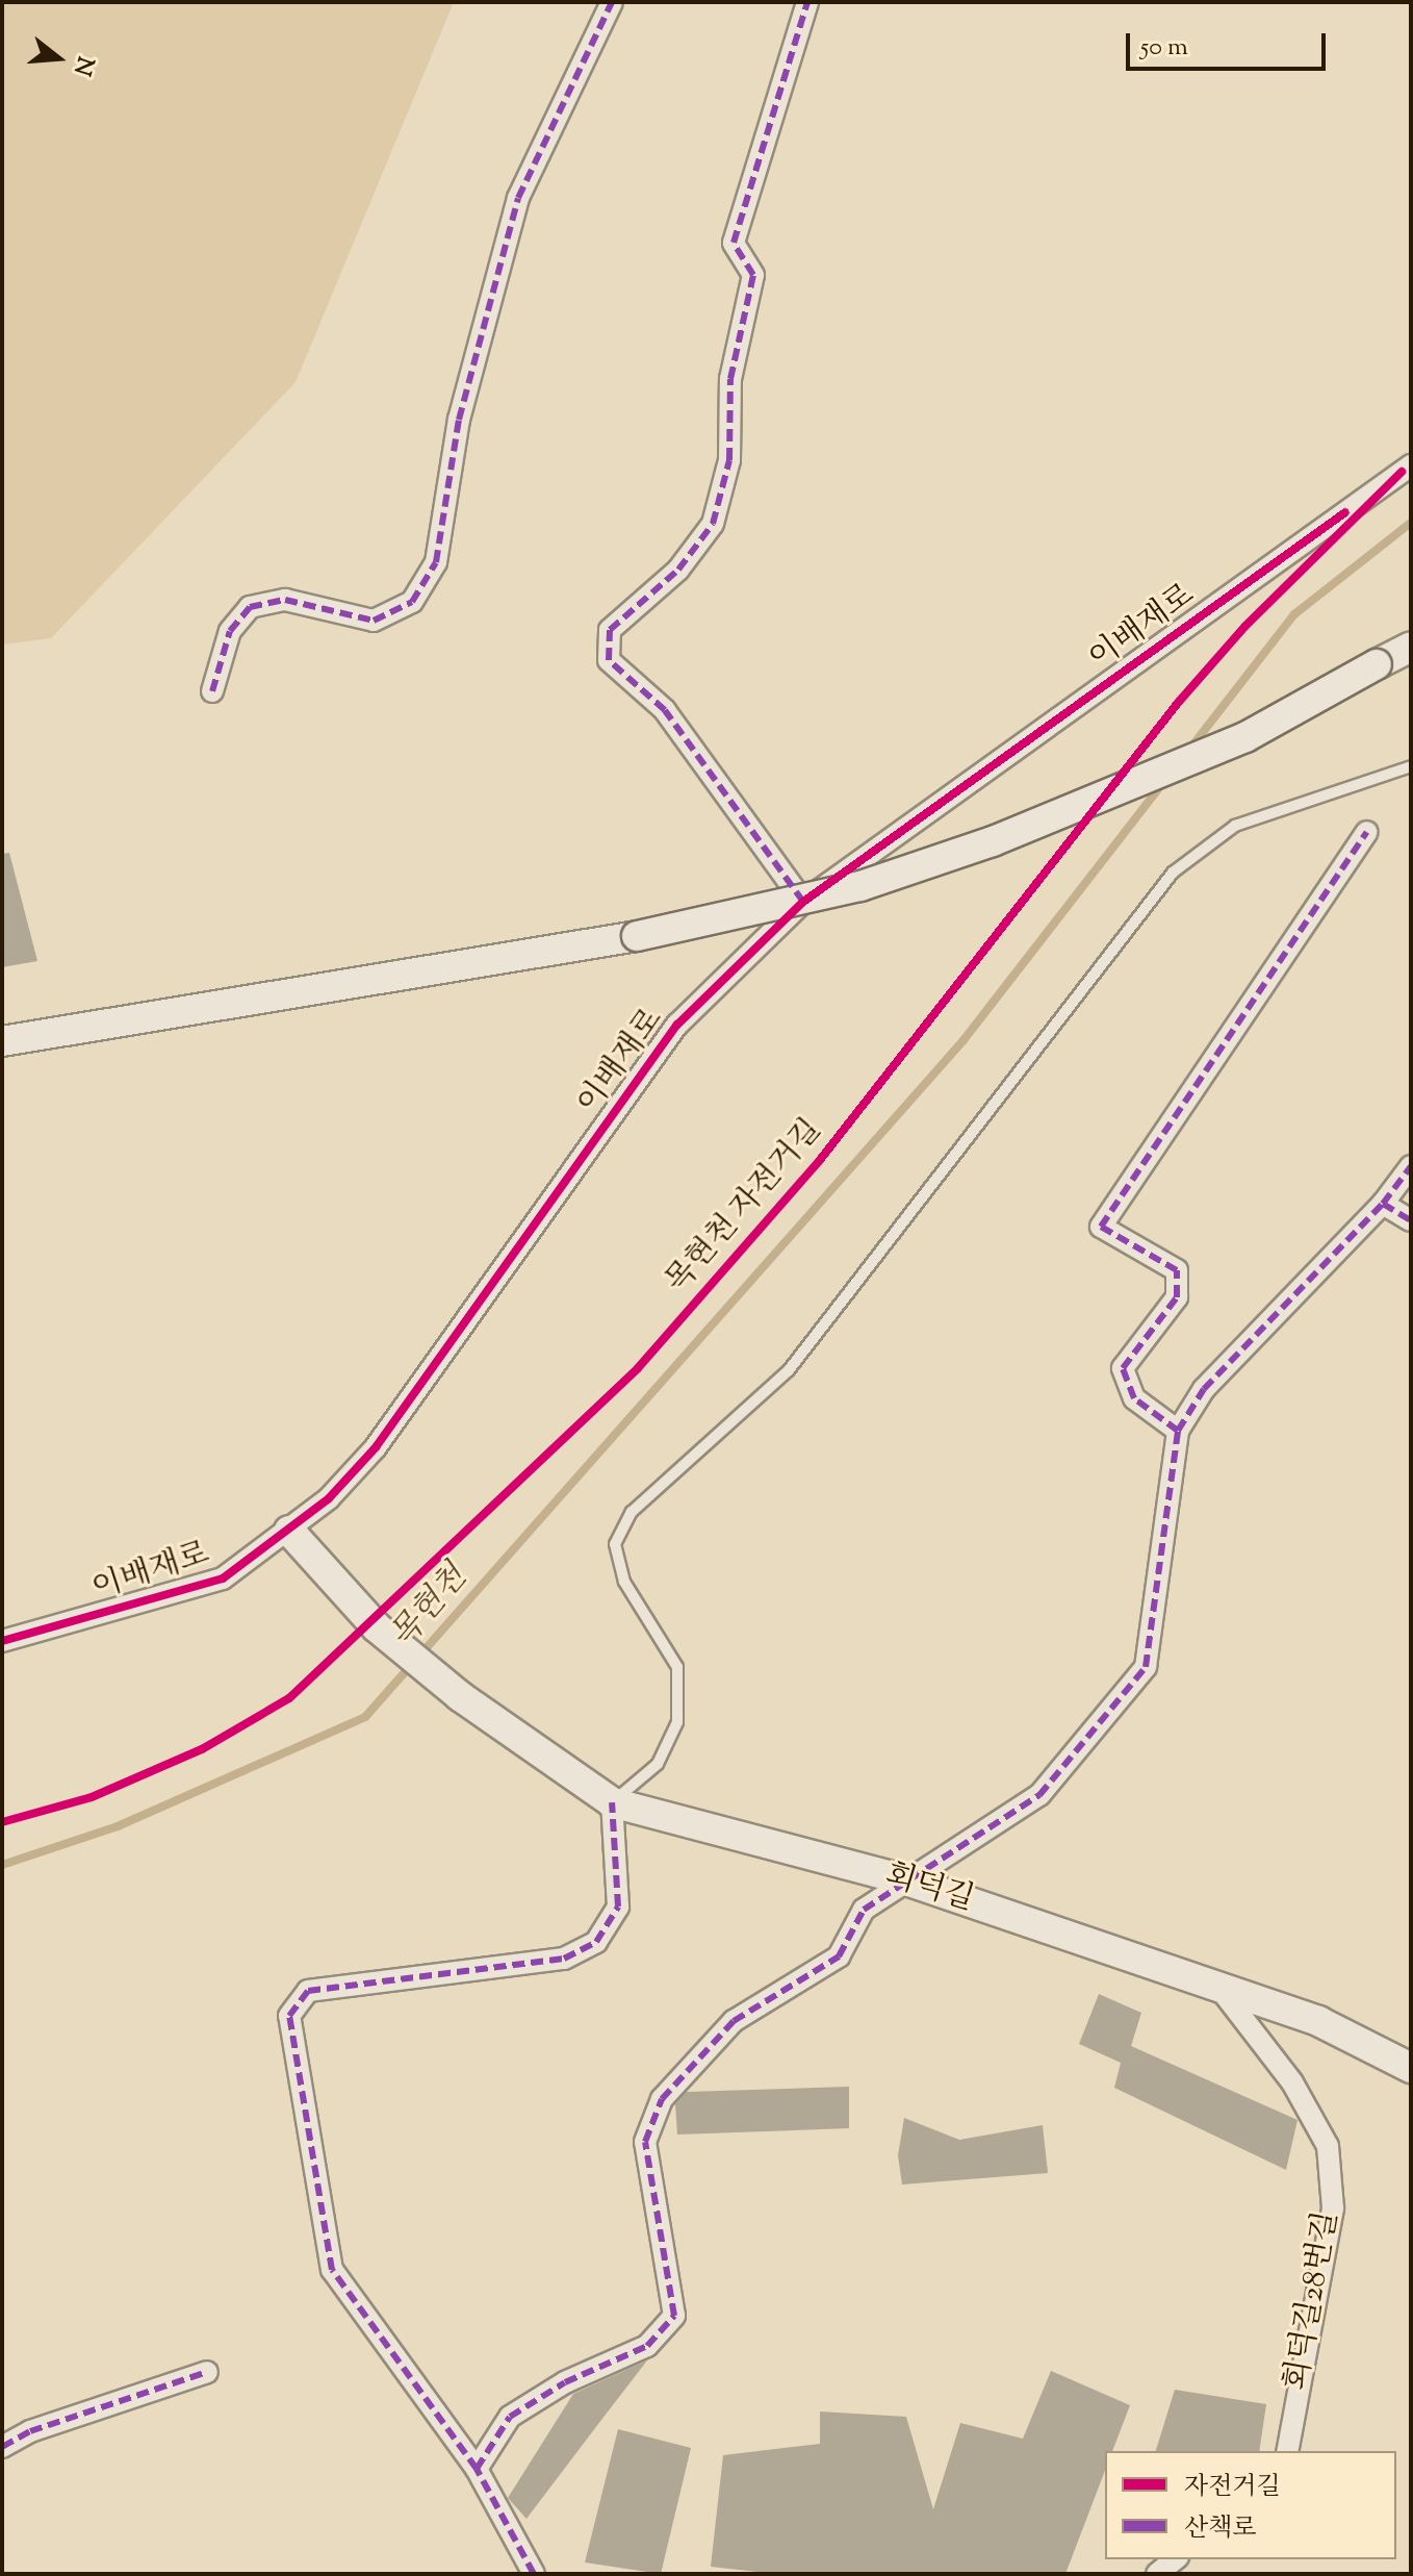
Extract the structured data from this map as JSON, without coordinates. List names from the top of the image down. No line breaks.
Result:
{"streets":{"main road":["회덕길"],"street":["이배재로","회덕길28번길"],"cycle path":["목현천 자전거길"]},"crossings":[["이배재로","회덕길"],["회덕길","회덕길28번길"]],"water":["목현천"],"legend":["자전거길","산책로"],"scale_bar":"50 m","north":"right"}
